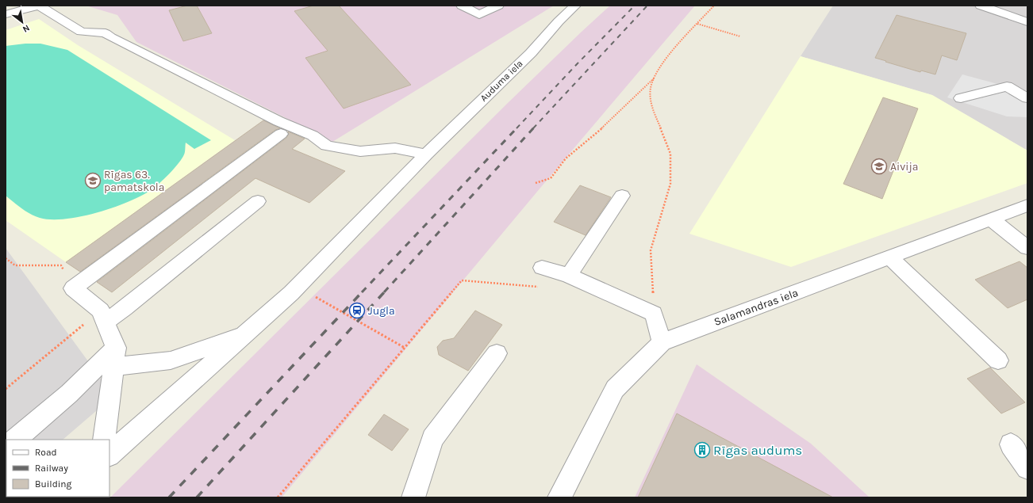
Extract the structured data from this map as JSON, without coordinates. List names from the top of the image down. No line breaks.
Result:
{"streets":{"street":["Auduma iela","Salamandras iela"]},"places":{"school or university":["Aivija","Rīgas 63. pamatskola"],"station":["Jugla"],"building":["Rīgas audums"]},"legend":["Road","Railway","Building"],"north":"bottom right"}
